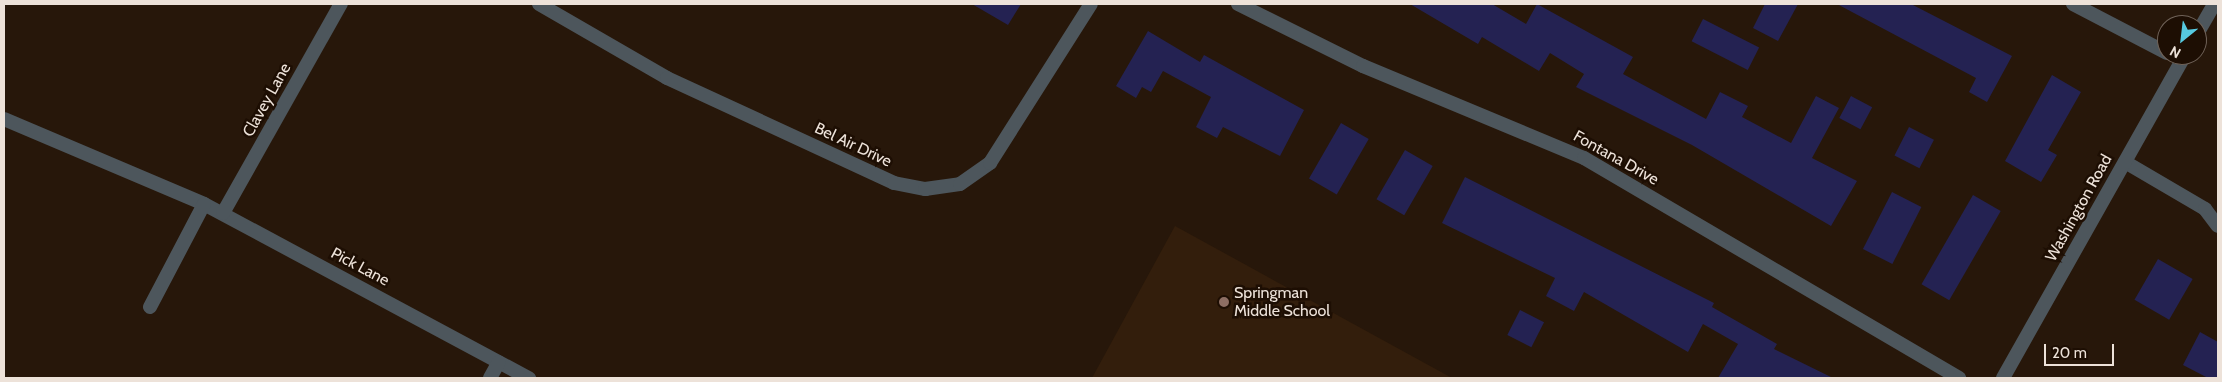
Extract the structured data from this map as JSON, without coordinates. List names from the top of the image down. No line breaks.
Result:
{"streets":{"street":["Clavey Lane","Bel Air Drive","Fontana Drive","Washington Road","Pick Lane"]},"crossings":[["Clavey Lane","Pick Lane"]],"places":["Springman Middle School"],"scale_bar":"20 m","north":"bottom left"}
